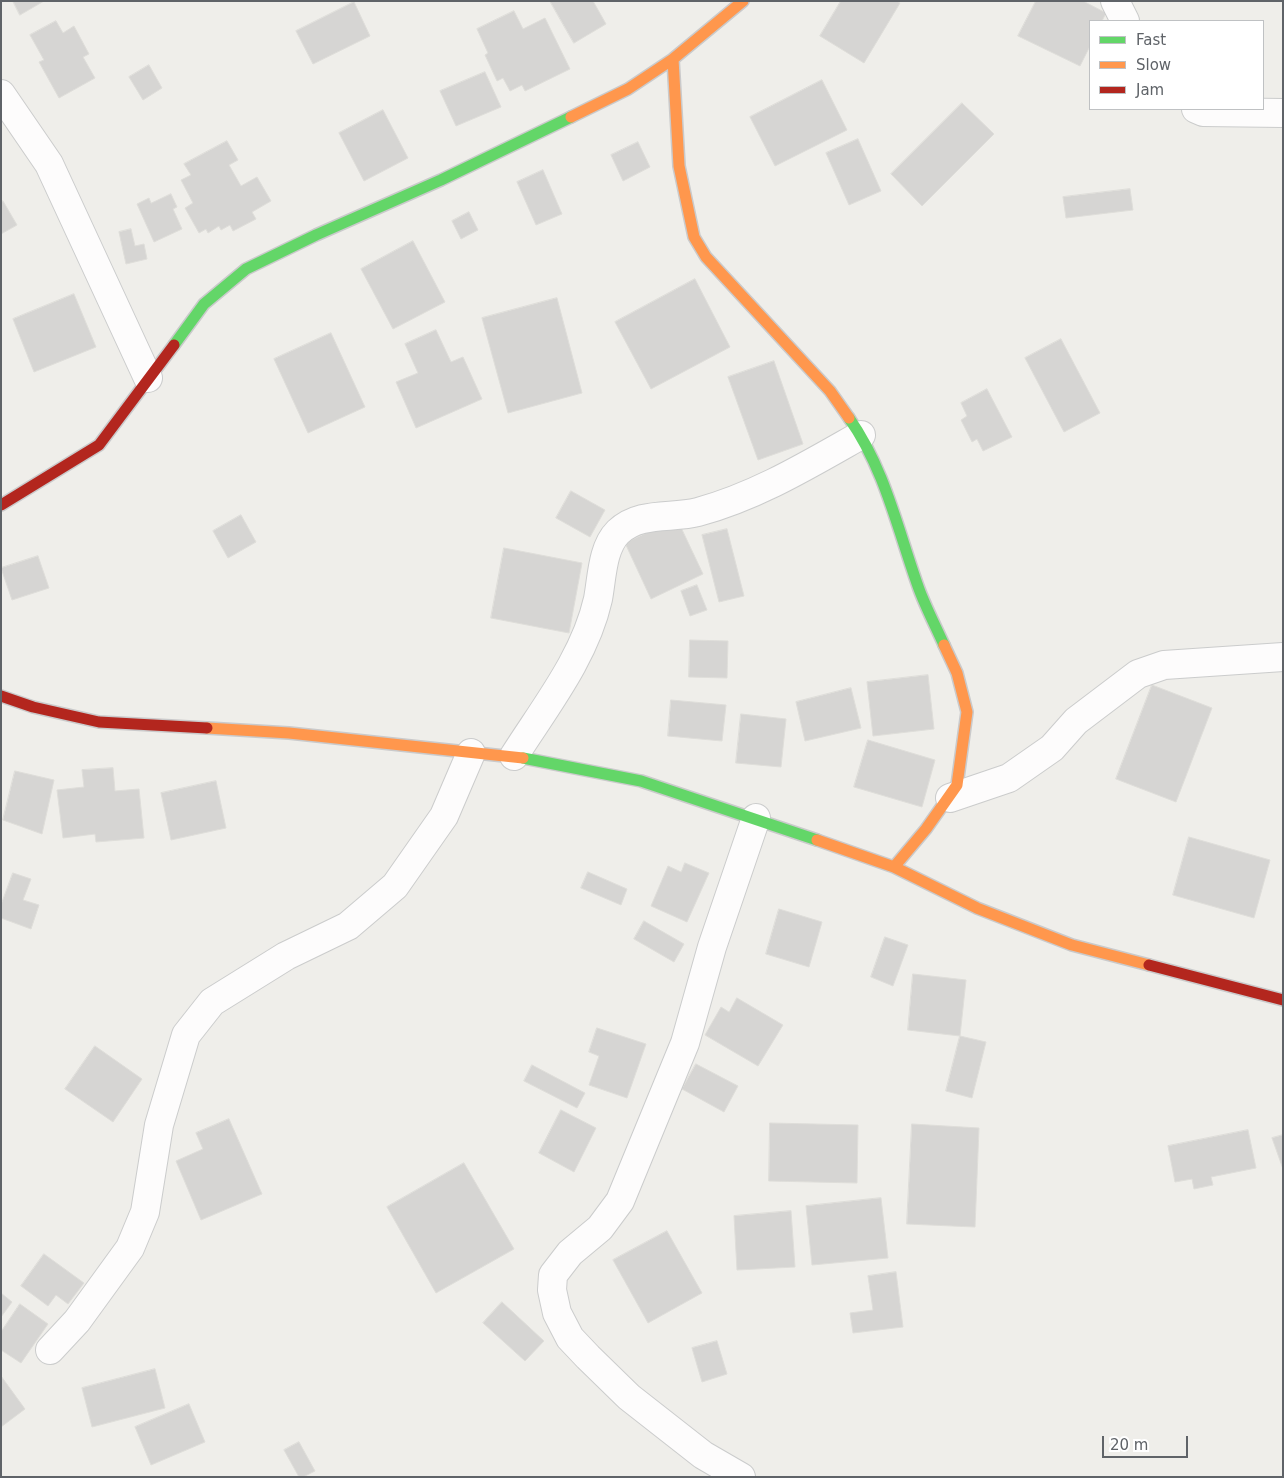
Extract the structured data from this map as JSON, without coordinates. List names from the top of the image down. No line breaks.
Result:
{"legend":["Fast","Slow","Jam"],"scale_bar":"20 m"}
